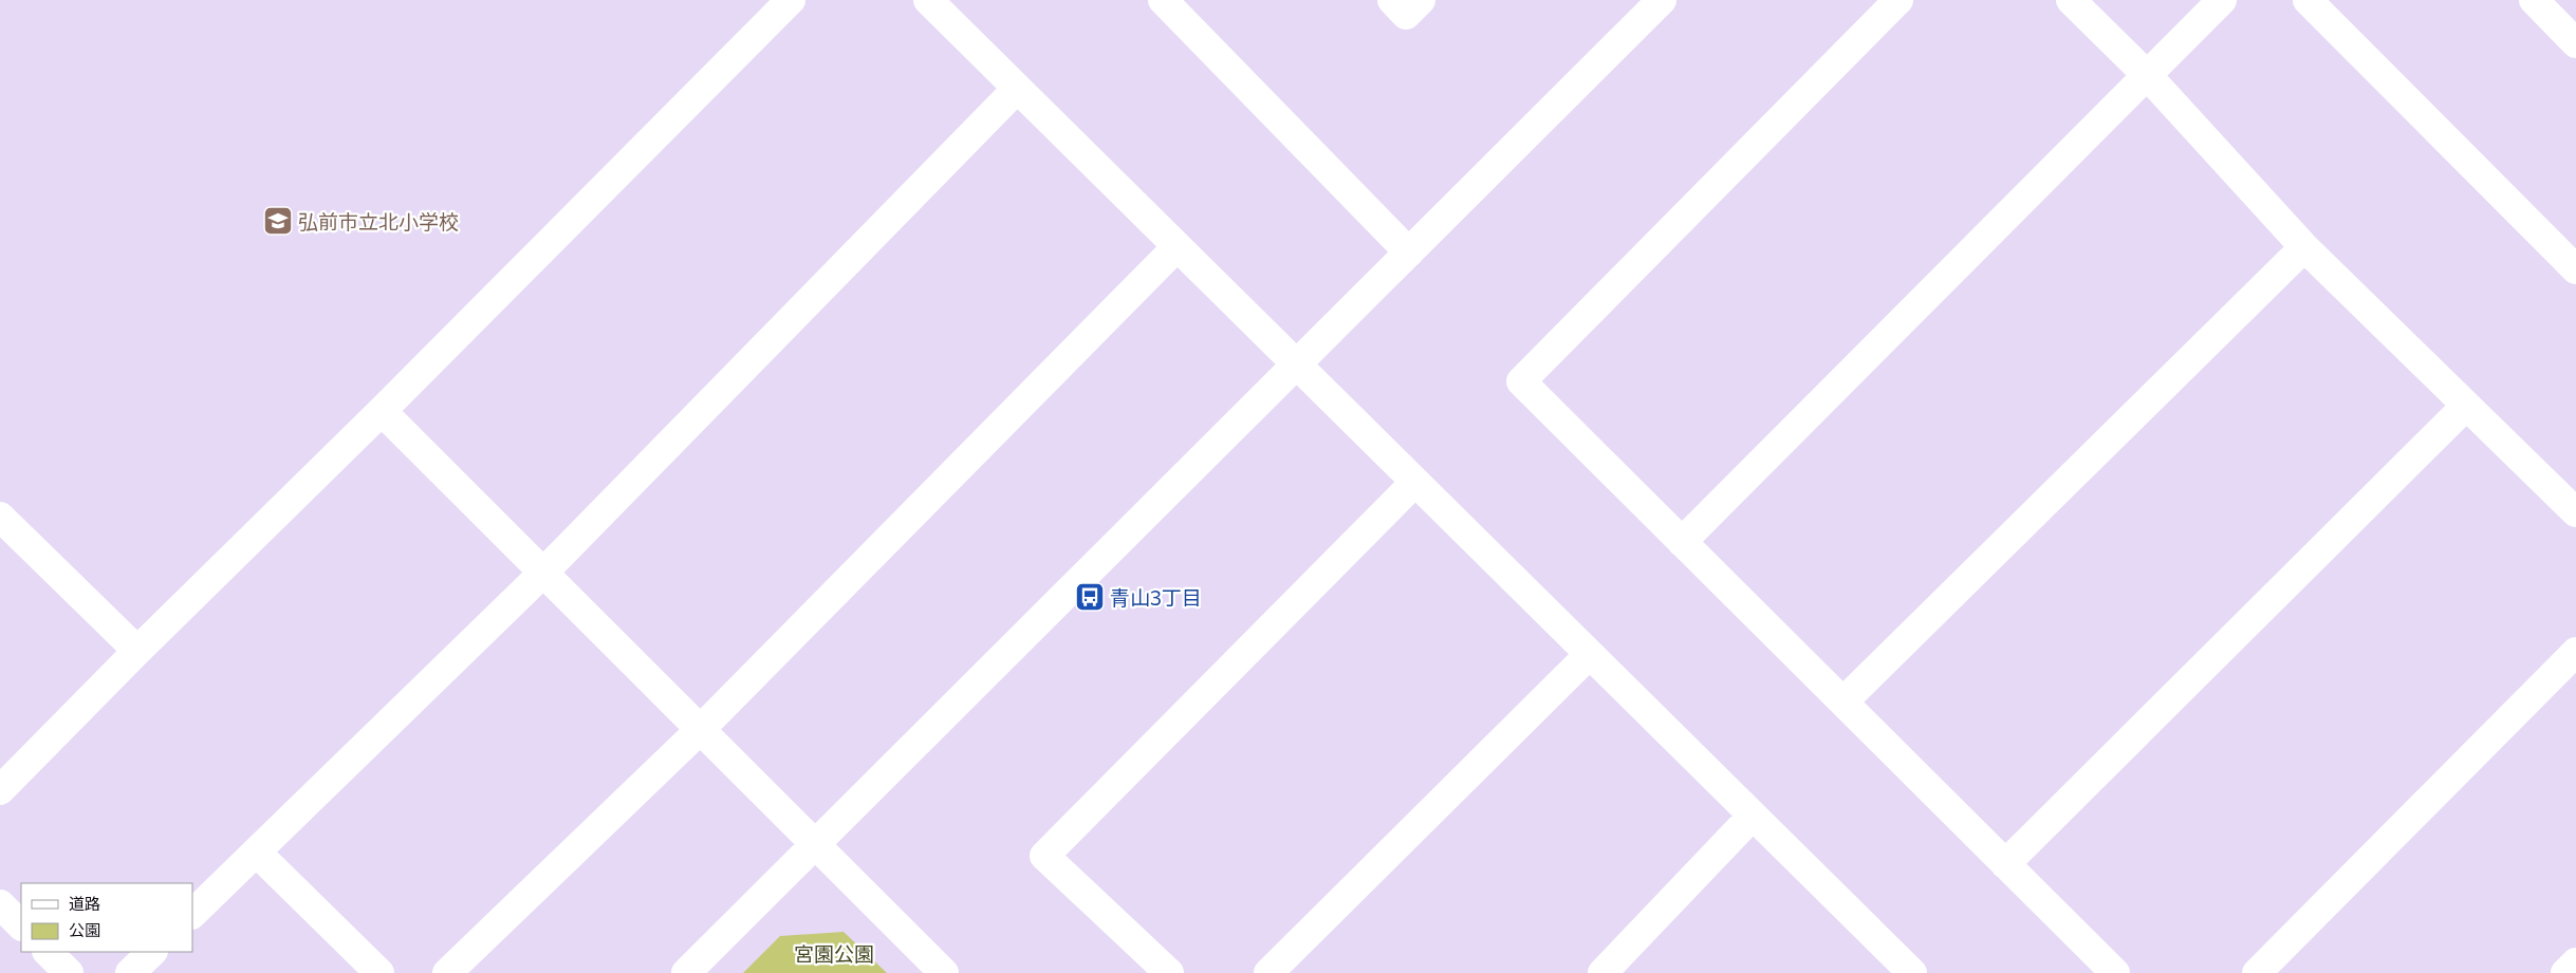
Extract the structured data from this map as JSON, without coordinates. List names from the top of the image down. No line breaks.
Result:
{"parks":["宮園公園"],"places":{"school or university":["弘前市立北小学校"],"bus stop":["青山3丁目"]},"legend":["道路","公園"]}
